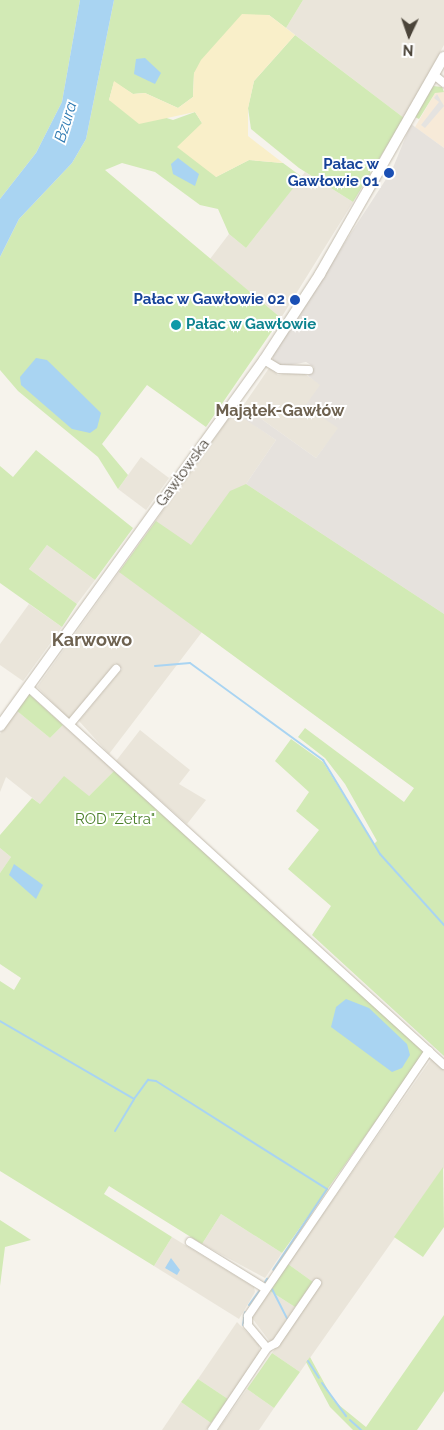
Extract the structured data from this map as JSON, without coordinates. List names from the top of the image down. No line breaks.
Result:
{"streets":{"street":["Gawłowska"]},"districts":["Majątek-Gawłów","Karwowo"],"water":["Bzura"],"parks":["ROD \"Zetra\""],"places":["Pałac w Gawłowie 01","Pałac w Gawłowie 02","Pałac w Gawłowie"],"north":"bottom"}
